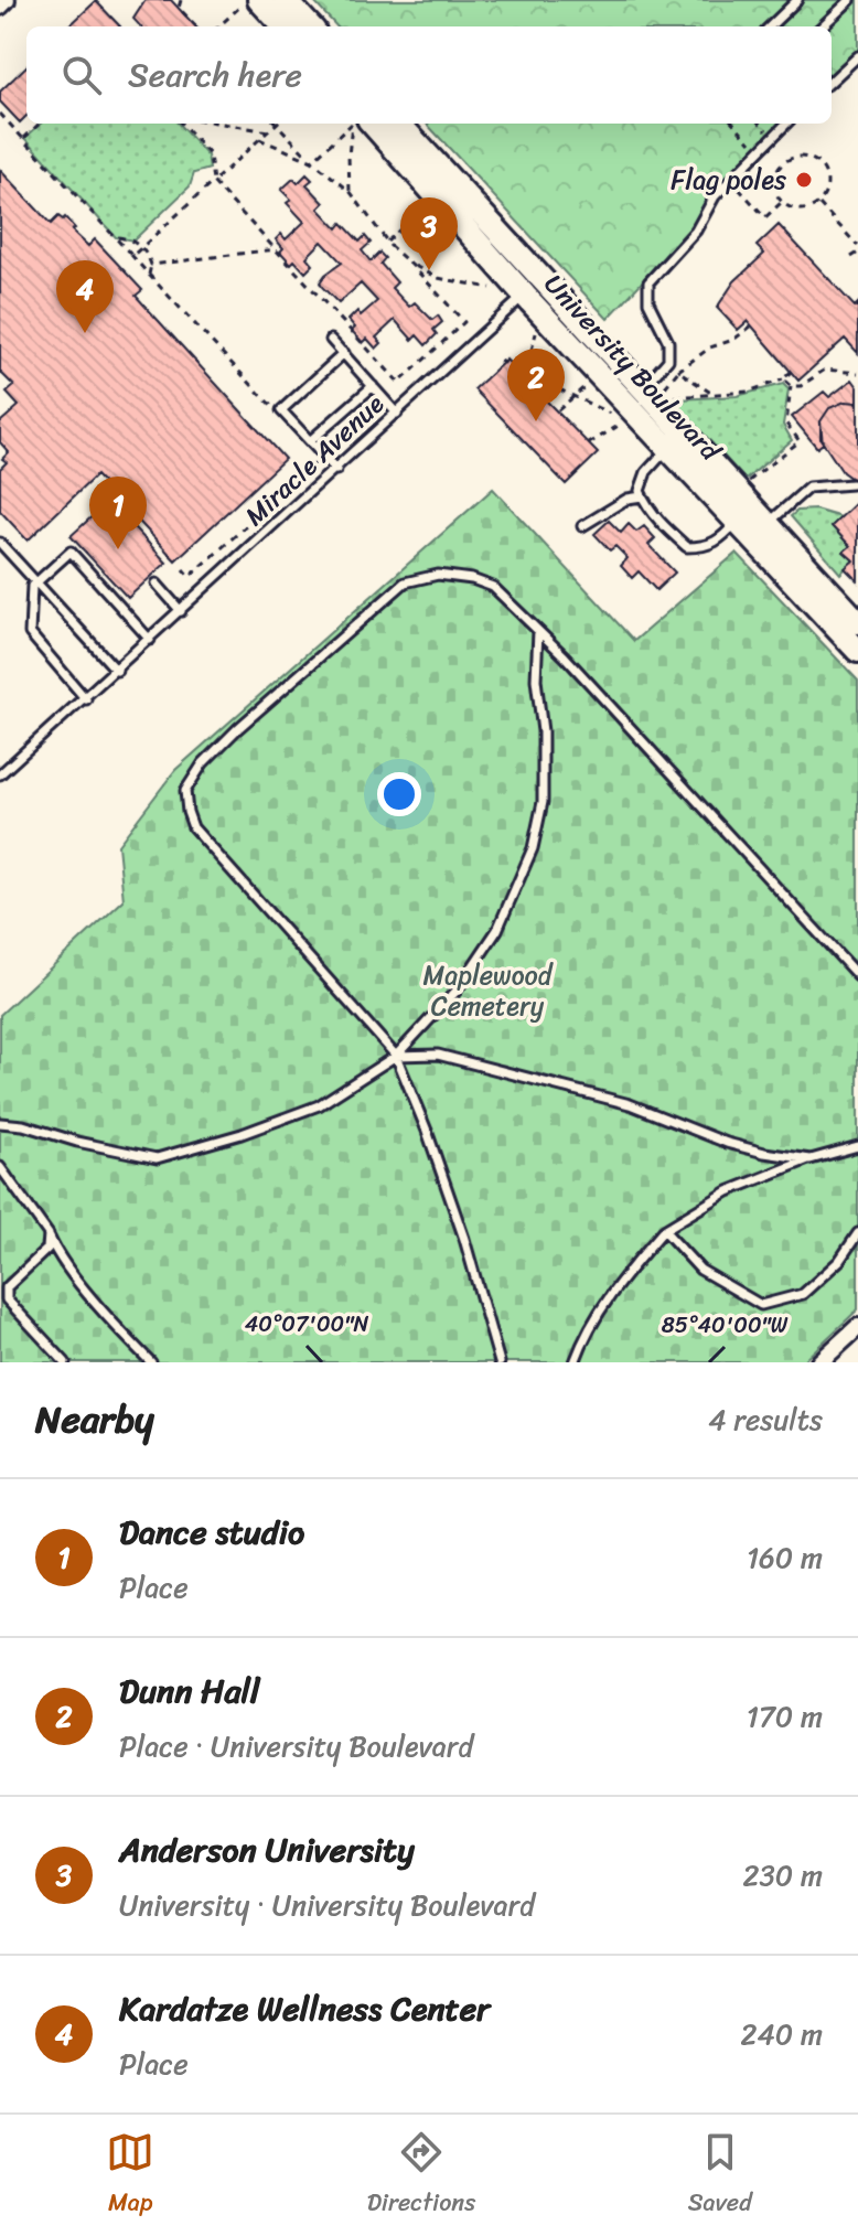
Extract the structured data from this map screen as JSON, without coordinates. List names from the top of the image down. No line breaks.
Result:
{"streets":{"main road":["University Boulevard"],"lane":["Miracle Avenue"]},"crossings":[["University Boulevard","Miracle Avenue"]],"parks":["Maplewood Cemetery"],"places":["Flag poles"],"page":{"search":"Search here","pins":["3","4","2","1"],"heading":["Nearby","4 results"],"list":[{"mark":"1","name":"Dance studio","note":"Place","value":"160 m"},{"mark":"2","name":"Dunn Hall","note":"Place · University Boulevard","value":"170 m"},{"mark":"3","name":"Anderson University","note":"University · University Boulevard","value":"230 m"},{"mark":"4","name":"Kardatze Wellness Center","note":"Place","value":"240 m"}],"nav":["Map","Directions","Saved"]},"coordinates":["40°07'00\"N","85°40'00\"W"]}
